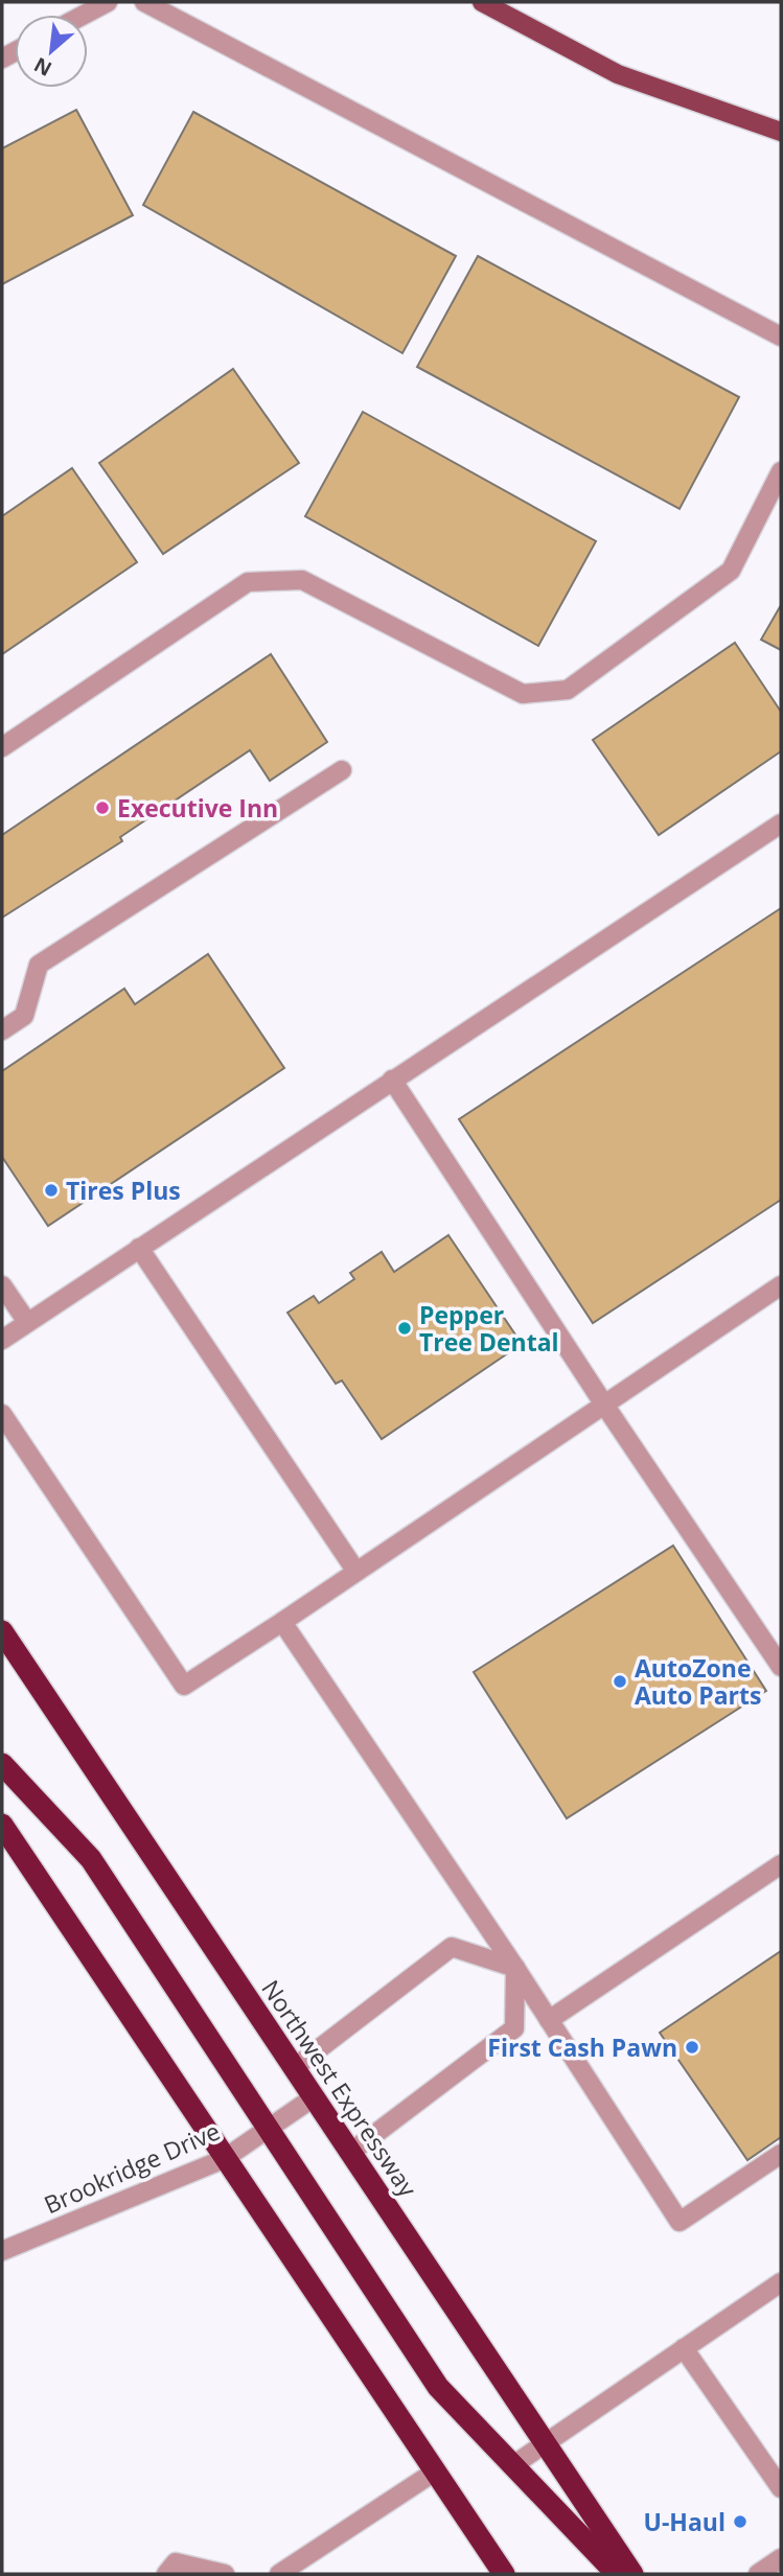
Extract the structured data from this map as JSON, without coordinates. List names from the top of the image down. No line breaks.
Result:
{"streets":{"highway":["Northwest Expressway"],"street":["Brookridge Drive"]},"crossings":[["Northwest Expressway","Brookridge Drive"]],"places":["Executive Inn","Tires Plus","Pepper Tree Dental","AutoZone Auto Parts","First Cash Pawn","U-Haul"],"north":"bottom left"}
